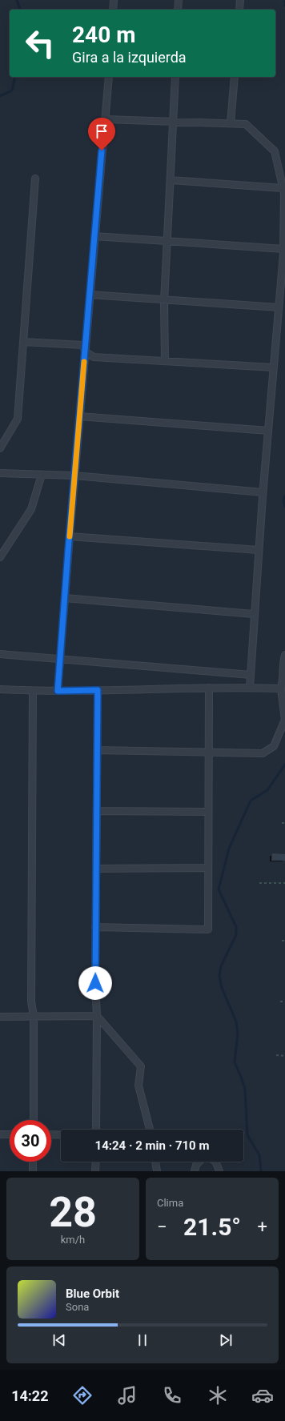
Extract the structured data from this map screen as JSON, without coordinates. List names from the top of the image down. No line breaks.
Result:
{"page":{"turn":["240 m","Gira a la izquierda"],"limit":"30","trip":"14:24 · 2 min · 710 m","tile":[["28","km/h"],"Clima"],"heat":["−","21.5°","+"],"song":["Blue Orbit","Sona"],"tabs":"14:22"}}
